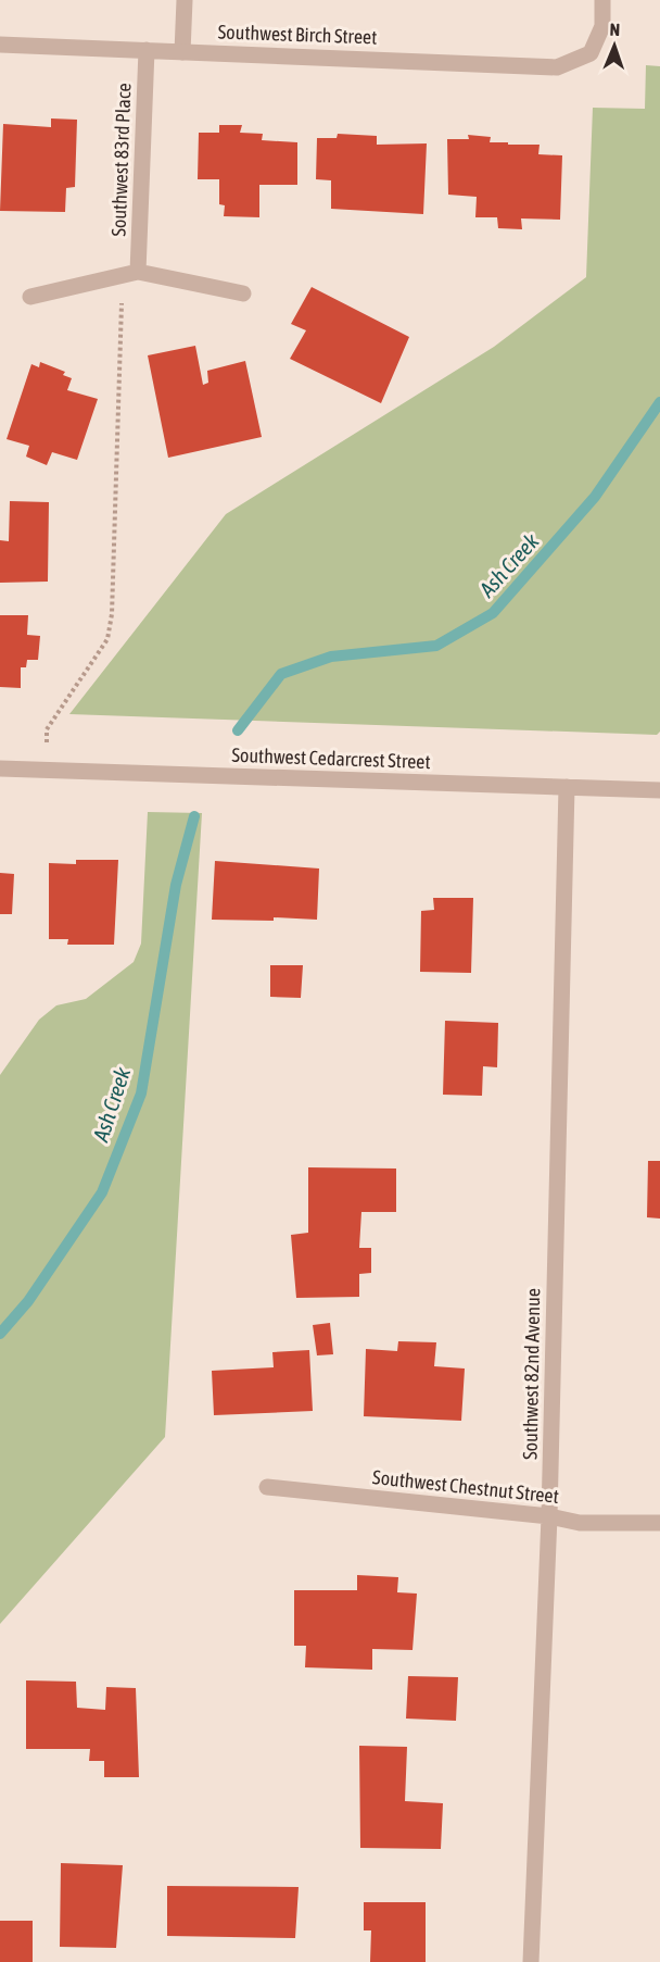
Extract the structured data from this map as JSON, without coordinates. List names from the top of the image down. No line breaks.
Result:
{"streets":{"street":["Southwest Birch Street","Southwest 83rd Place","Southwest Cedarcrest Street","Southwest 82nd Avenue","Southwest Chestnut Street"]},"crossings":[["Southwest Birch Street","Southwest 83rd Place"],["Southwest Cedarcrest Street","Southwest 82nd Avenue"],["Southwest 82nd Avenue","Southwest Chestnut Street"]],"water":["Ash Creek"],"north":"top"}
